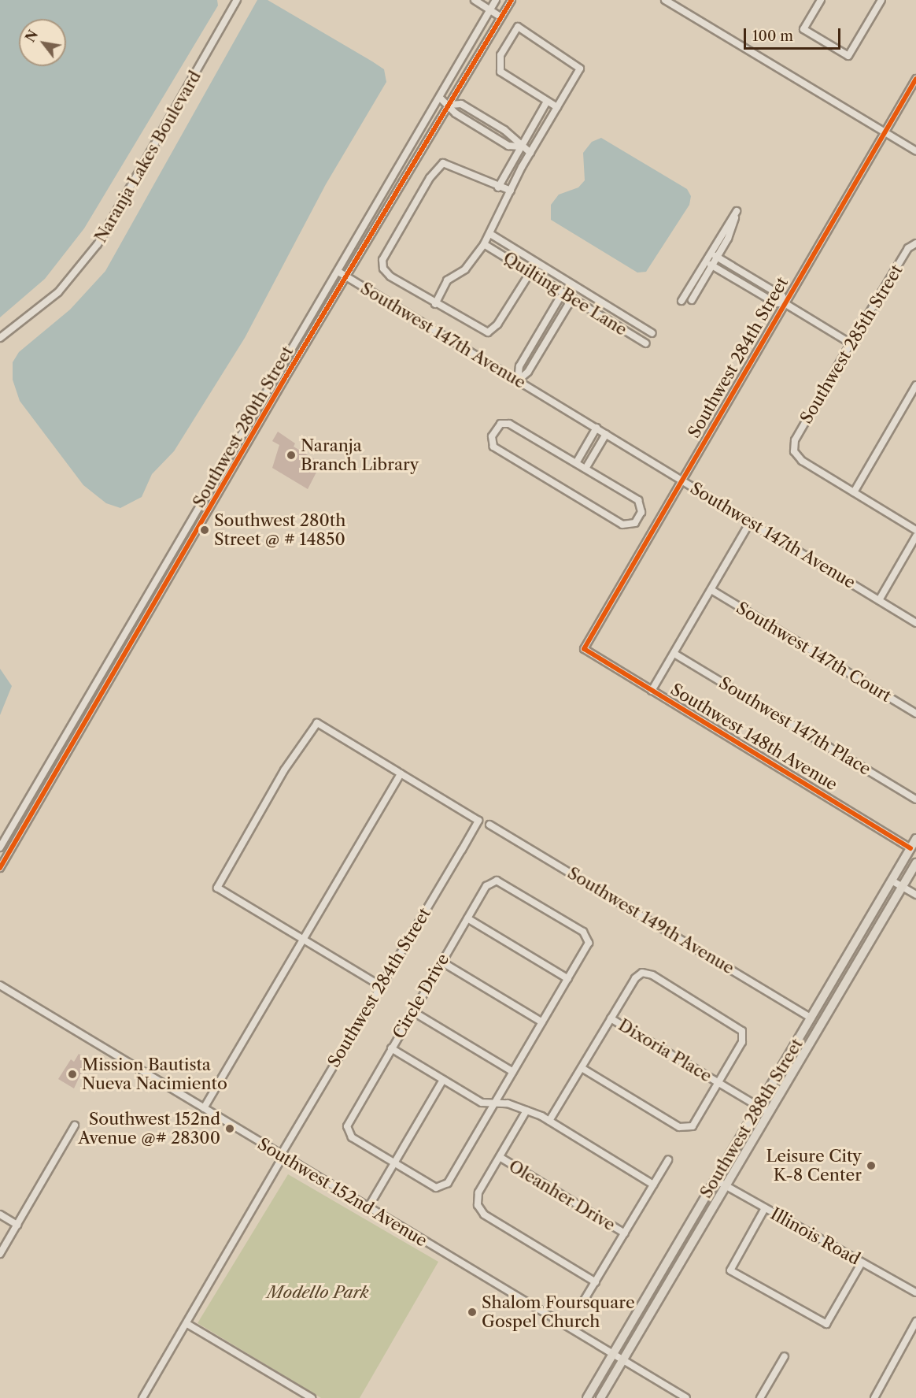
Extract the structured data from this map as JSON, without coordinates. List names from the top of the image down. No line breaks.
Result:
{"streets":{"main road":["Southwest 288th Street"],"street":["Naranja Lakes Boulevard","Quilting Bee Lane","Southwest 147th Avenue","Southwest 285th Street","Southwest 284th Street","Southwest 280th Street","Southwest 147th Court","Southwest 147th Place","Southwest 148th Avenue","Southwest 149th Avenue","Circle Drive","Dixoria Place","Southwest 152nd Avenue","Oleanher Drive","Illinois Road"]},"crossings":[["Southwest 147th Avenue","Southwest 284th Street"],["Southwest 147th Avenue","Southwest 280th Street"],["Southwest 284th Street","Southwest 148th Avenue"],["Southwest 284th Street","Southwest 152nd Avenue"],["Southwest 148th Avenue","Southwest 288th Street"],["Southwest 149th Avenue","Southwest 288th Street"],["Dixoria Place","Southwest 288th Street"],["Southwest 288th Street","Southwest 152nd Avenue"],["Southwest 288th Street","Illinois Road"]],"parks":["Modello Park"],"places":["Naranja Branch Library","Southwest 280th Street @ # 14850","Mission Bautista Nueva Nacimiento","Southwest 152nd Avenue @# 28300","Leisure City K-8 Center","Shalom Foursquare Gospel Church"],"scale_bar":"100 m","north":"top left"}
